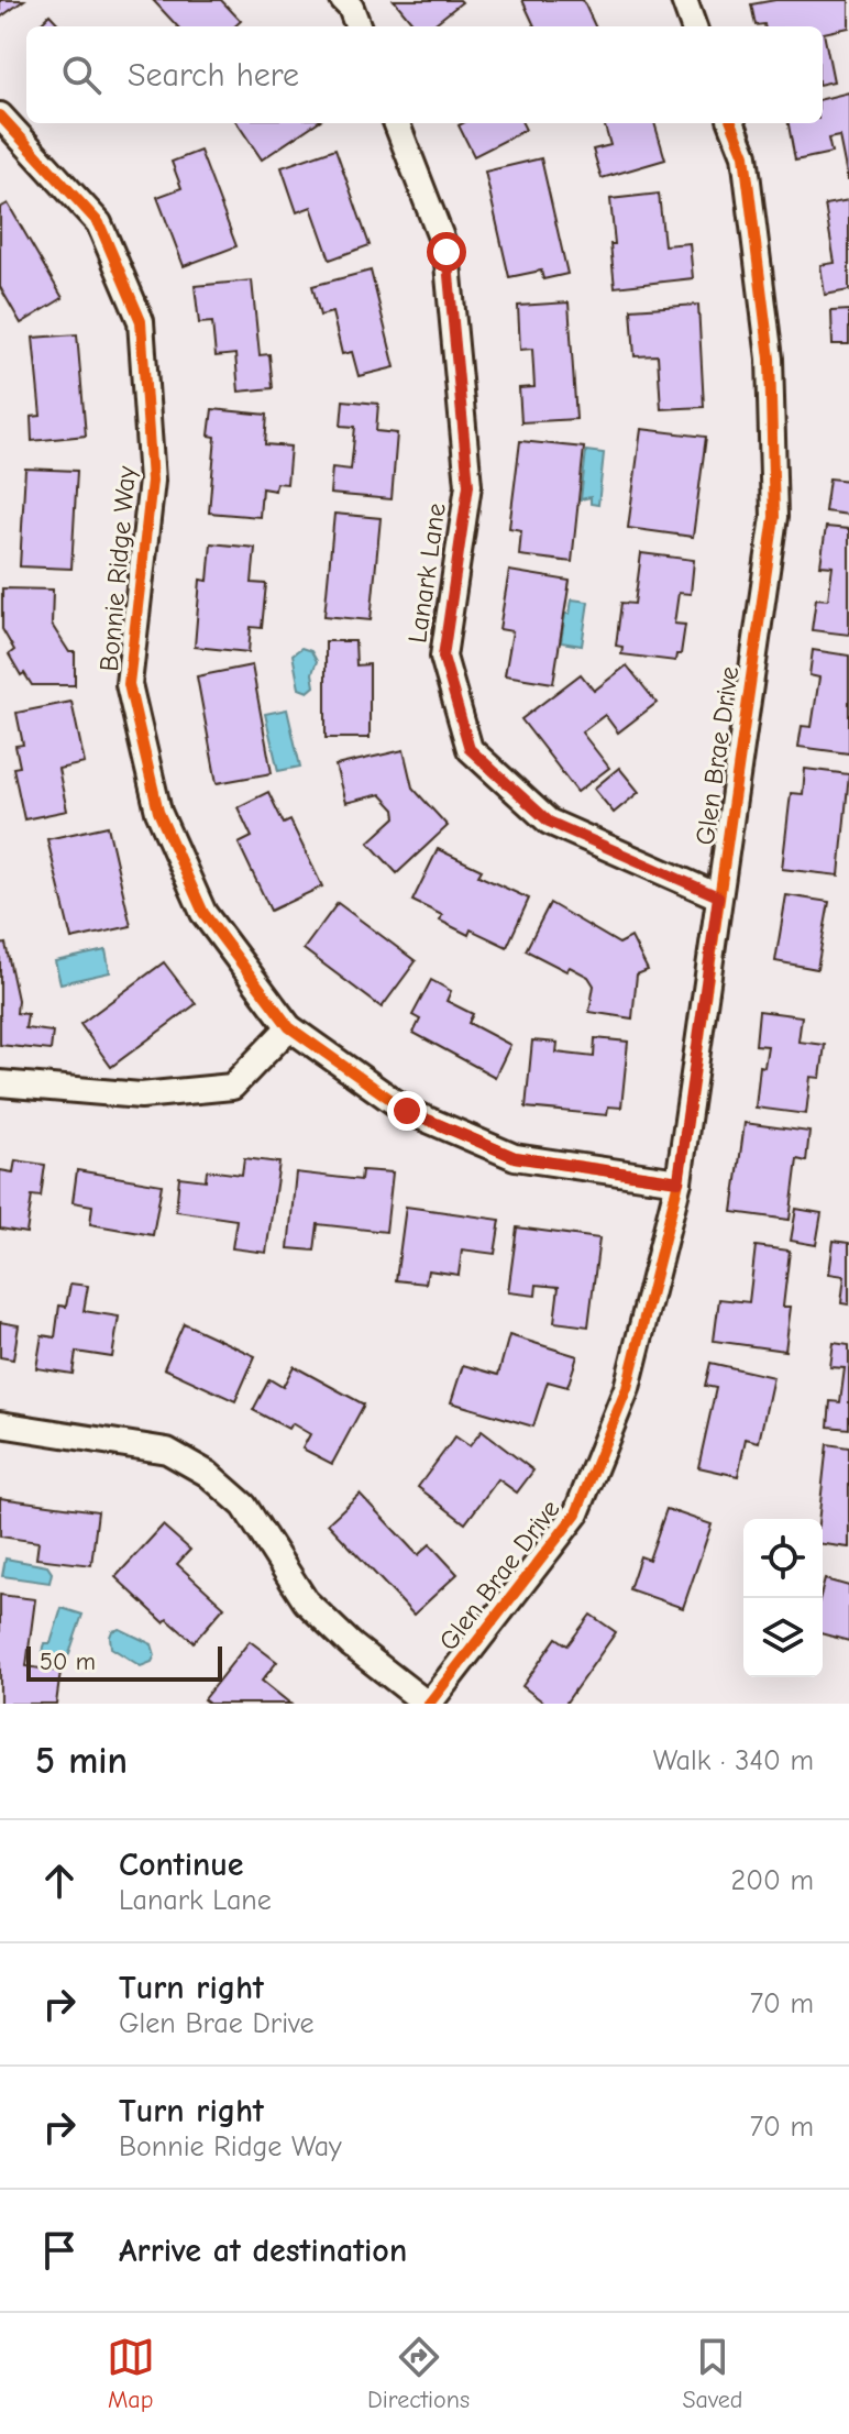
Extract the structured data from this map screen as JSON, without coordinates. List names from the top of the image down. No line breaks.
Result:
{"streets":{"street":["Bonnie Ridge Way","Lanark Lane","Glen Brae Drive"]},"crossings":[["Bonnie Ridge Way","Glen Brae Drive"],["Lanark Lane","Glen Brae Drive"]],"scale_bar":"50 m","page":{"search":"Search here","scale":"50 m","heading":["5 min","Walk · 340 m"],"list":[["Continue","Lanark Lane","200 m"],["Turn right","Glen Brae Drive","70 m"],["Turn right","Bonnie Ridge Way","70 m"],"Arrive at destination"],"nav":["Map","Directions","Saved"]}}
